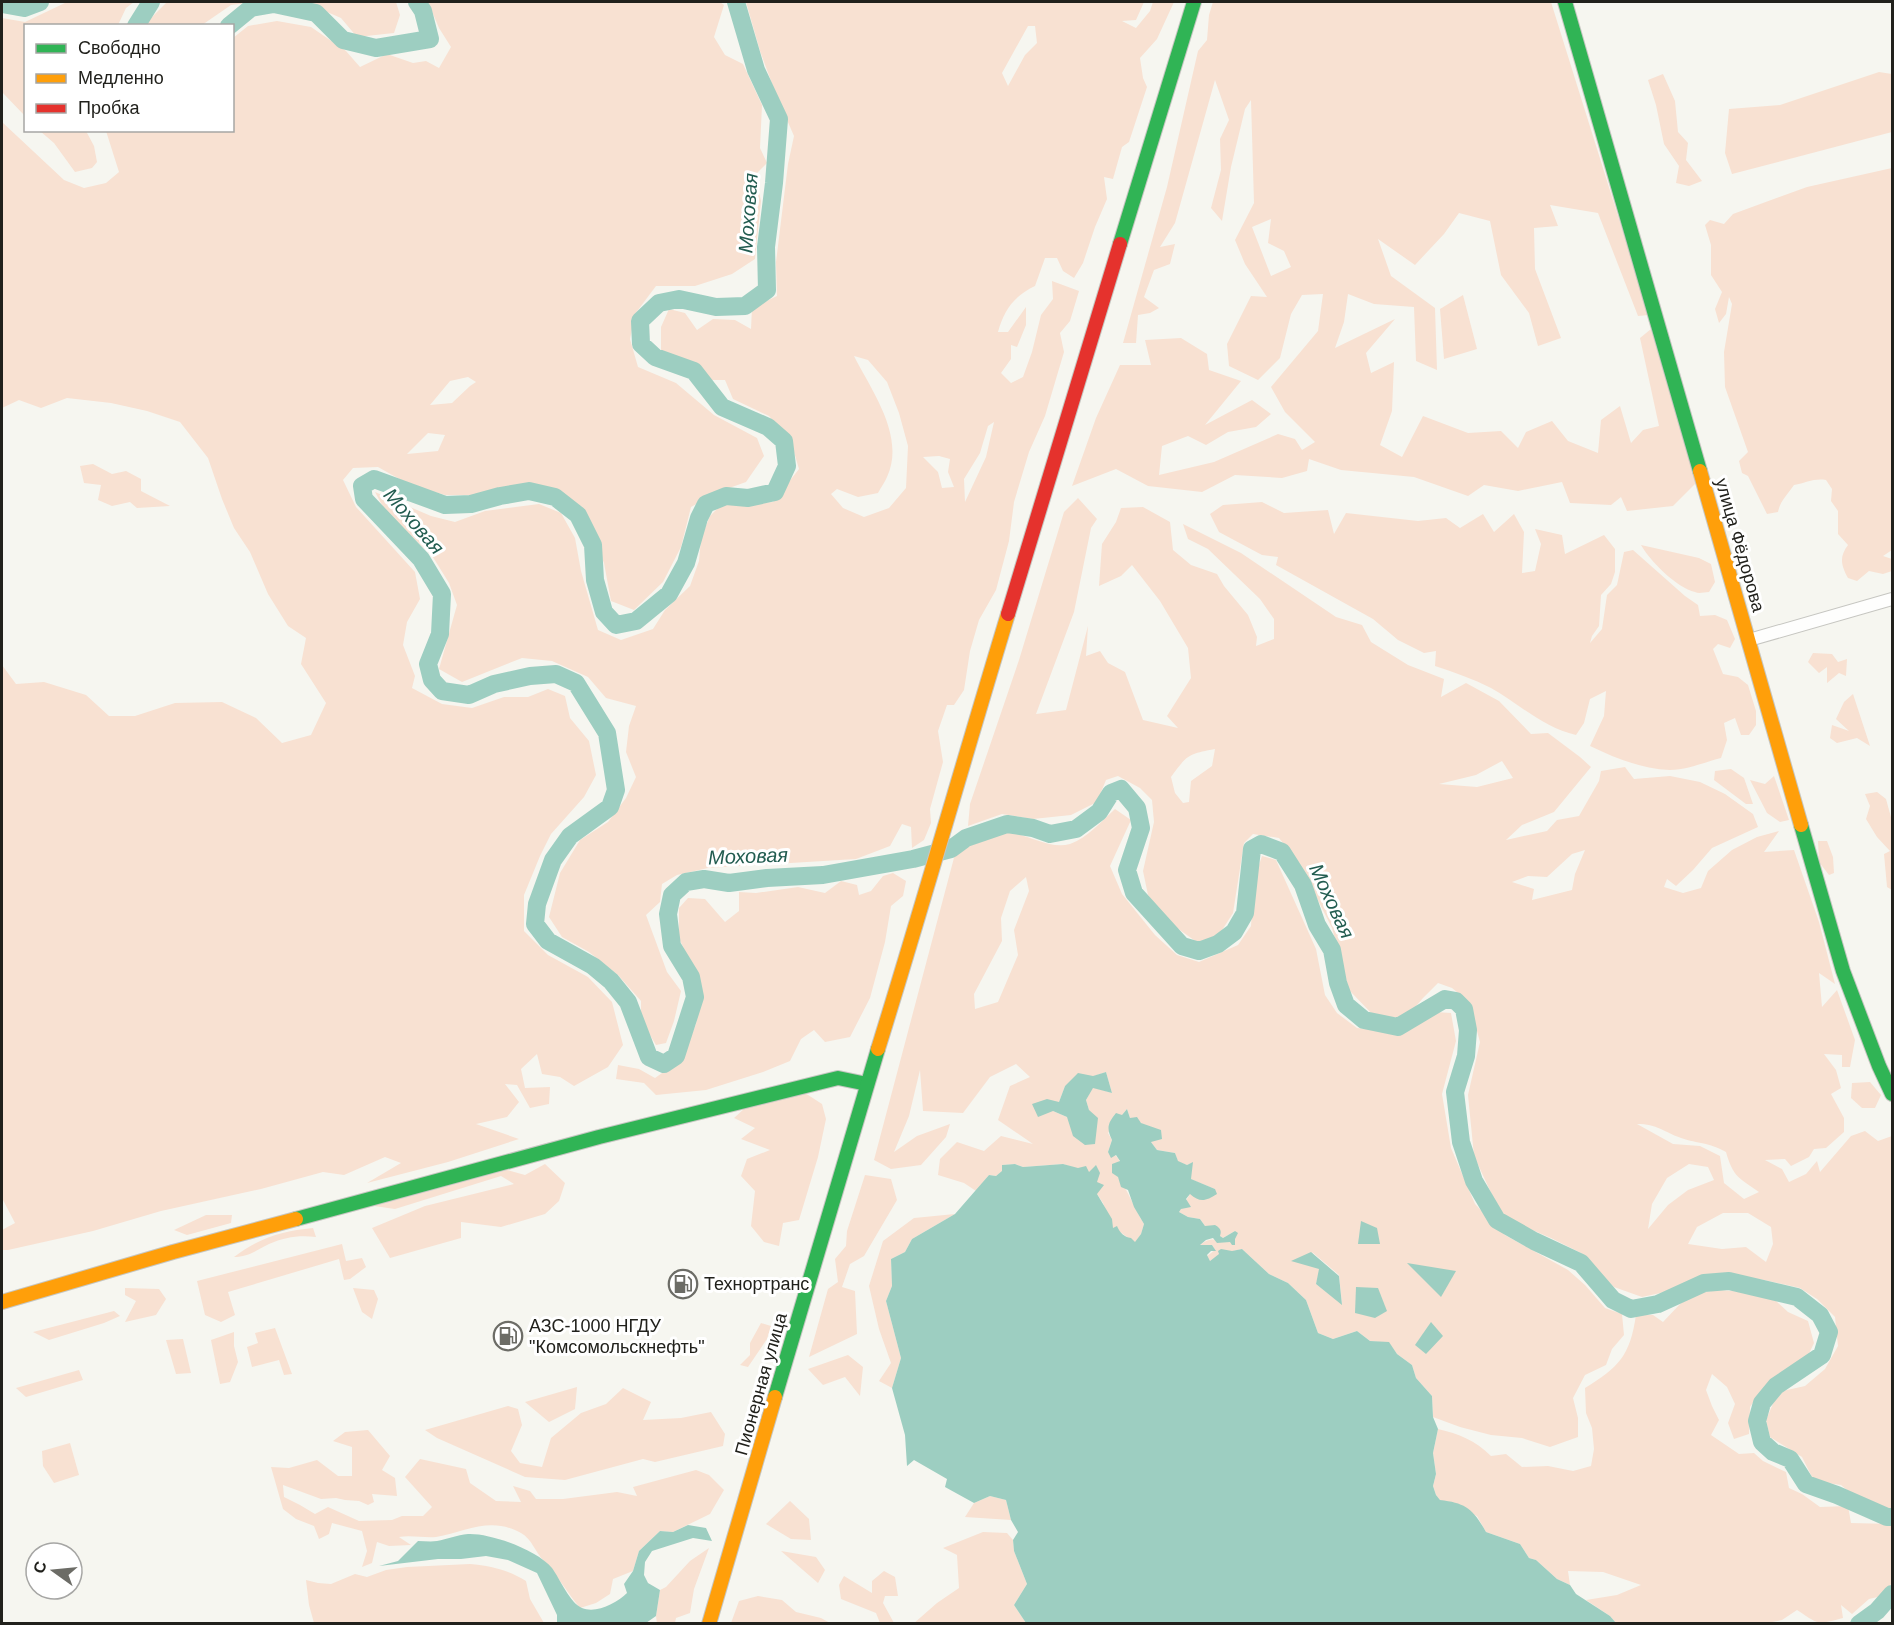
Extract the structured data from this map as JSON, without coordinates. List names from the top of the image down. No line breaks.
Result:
{"streets":{"street":["улица Фёдорова","Пионерная улица"]},"water":["Моховая"],"places":{"fuel station":["Технортранс","АЗС-1000 НГДУ \"Комсомольскнефть\""]},"legend":["Свободно","Медленно","Пробка"],"north":"left"}
